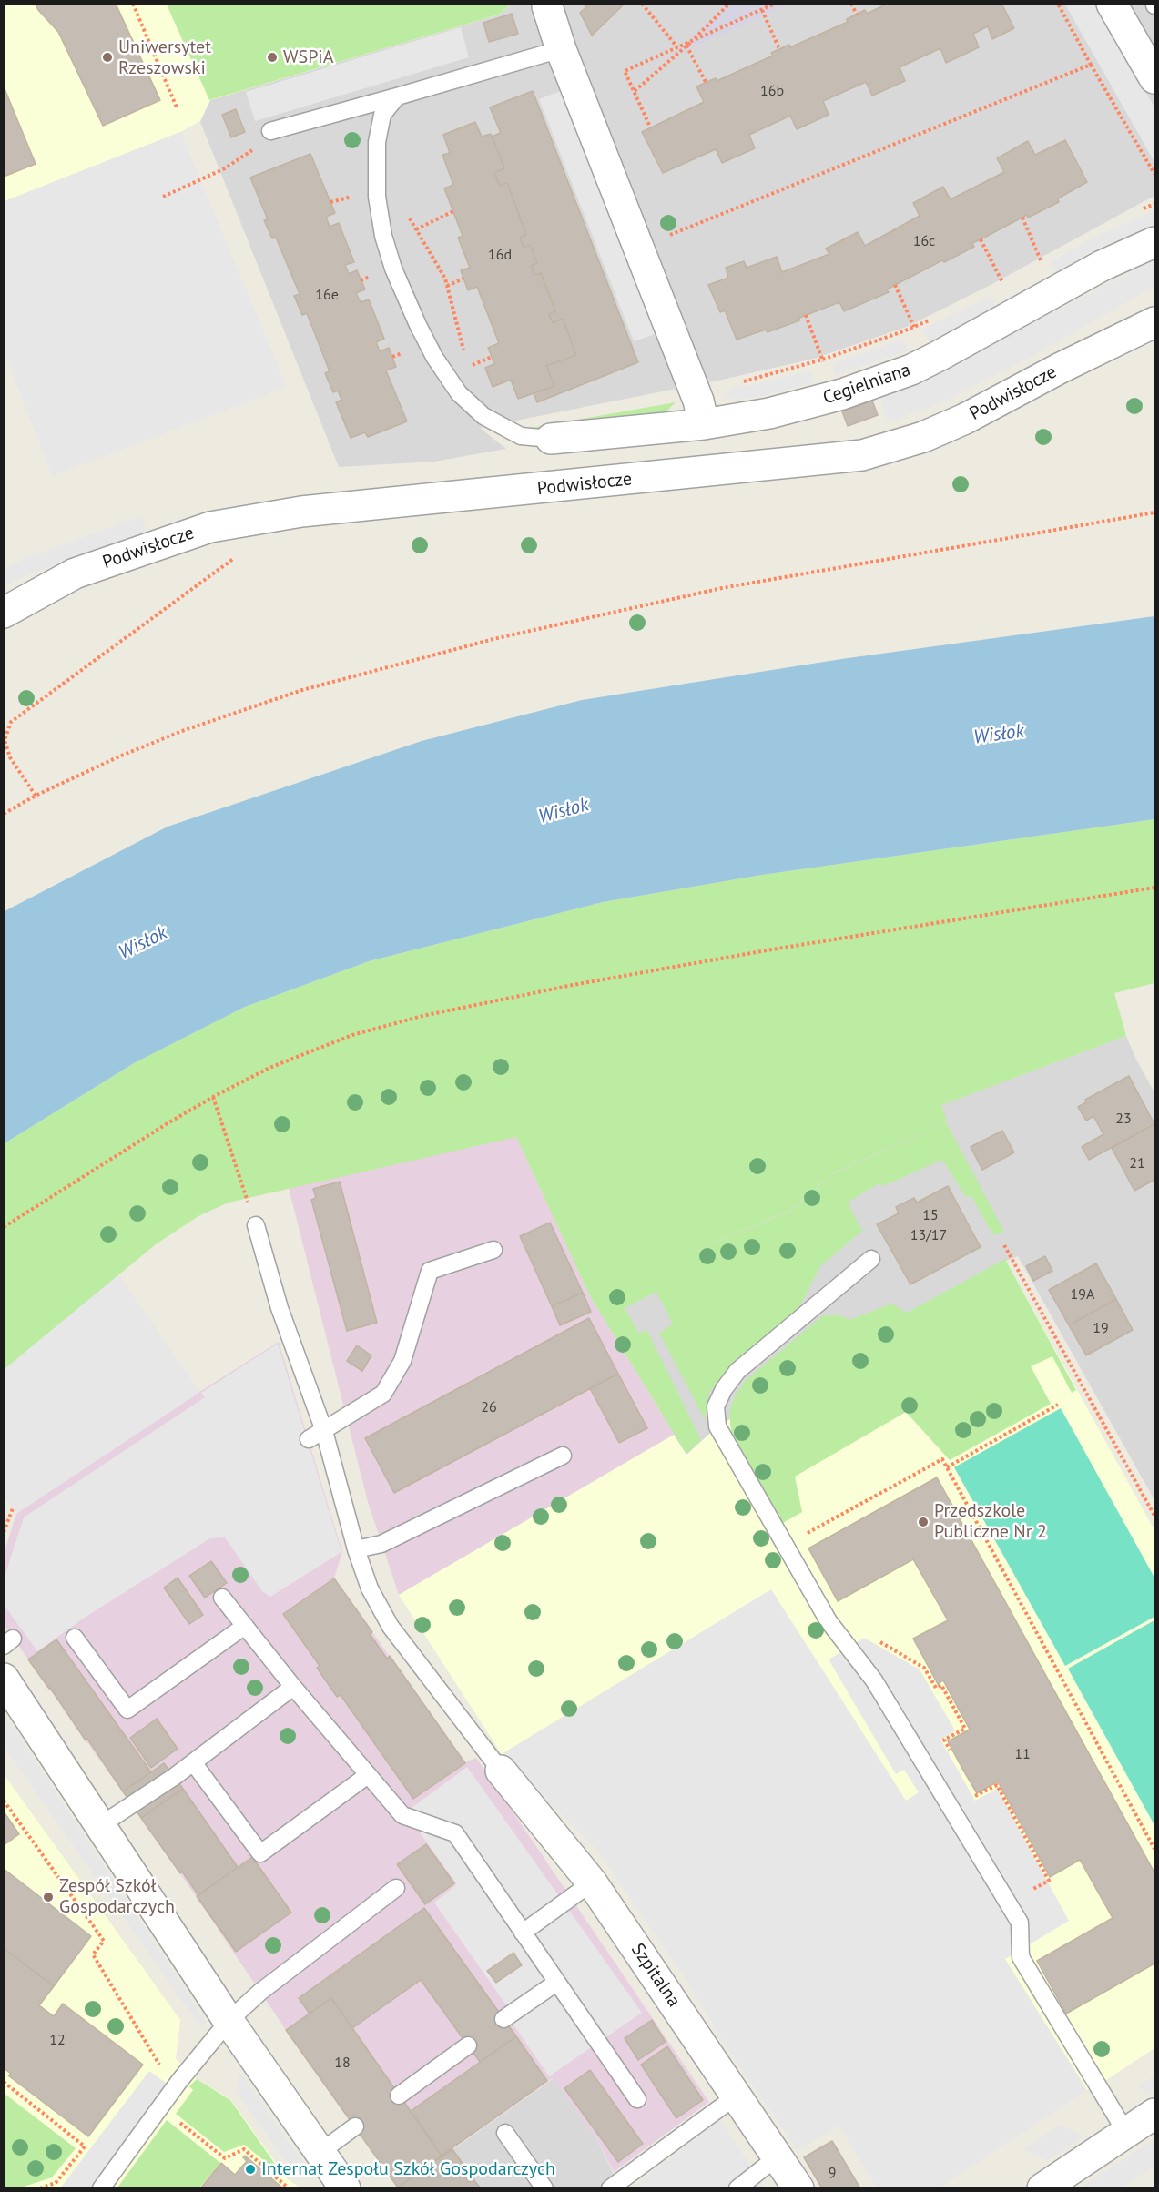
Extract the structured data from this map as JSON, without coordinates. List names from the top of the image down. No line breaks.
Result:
{"streets":{"street":["Cegielniana","Podwisłocze","Szpitalna"]},"water":["Wisłok"],"places":["Uniwersytet Rzeszowski","WSPiA","Przedszkole Publiczne Nr 2","Zespół Szkół Gospodarczych","Internat Zespołu Szkół Gospodarczych"],"house_numbers":["16b","16c","16d","16e","23","21","15","13/17","19A","19","26","11","12","18","9"]}
